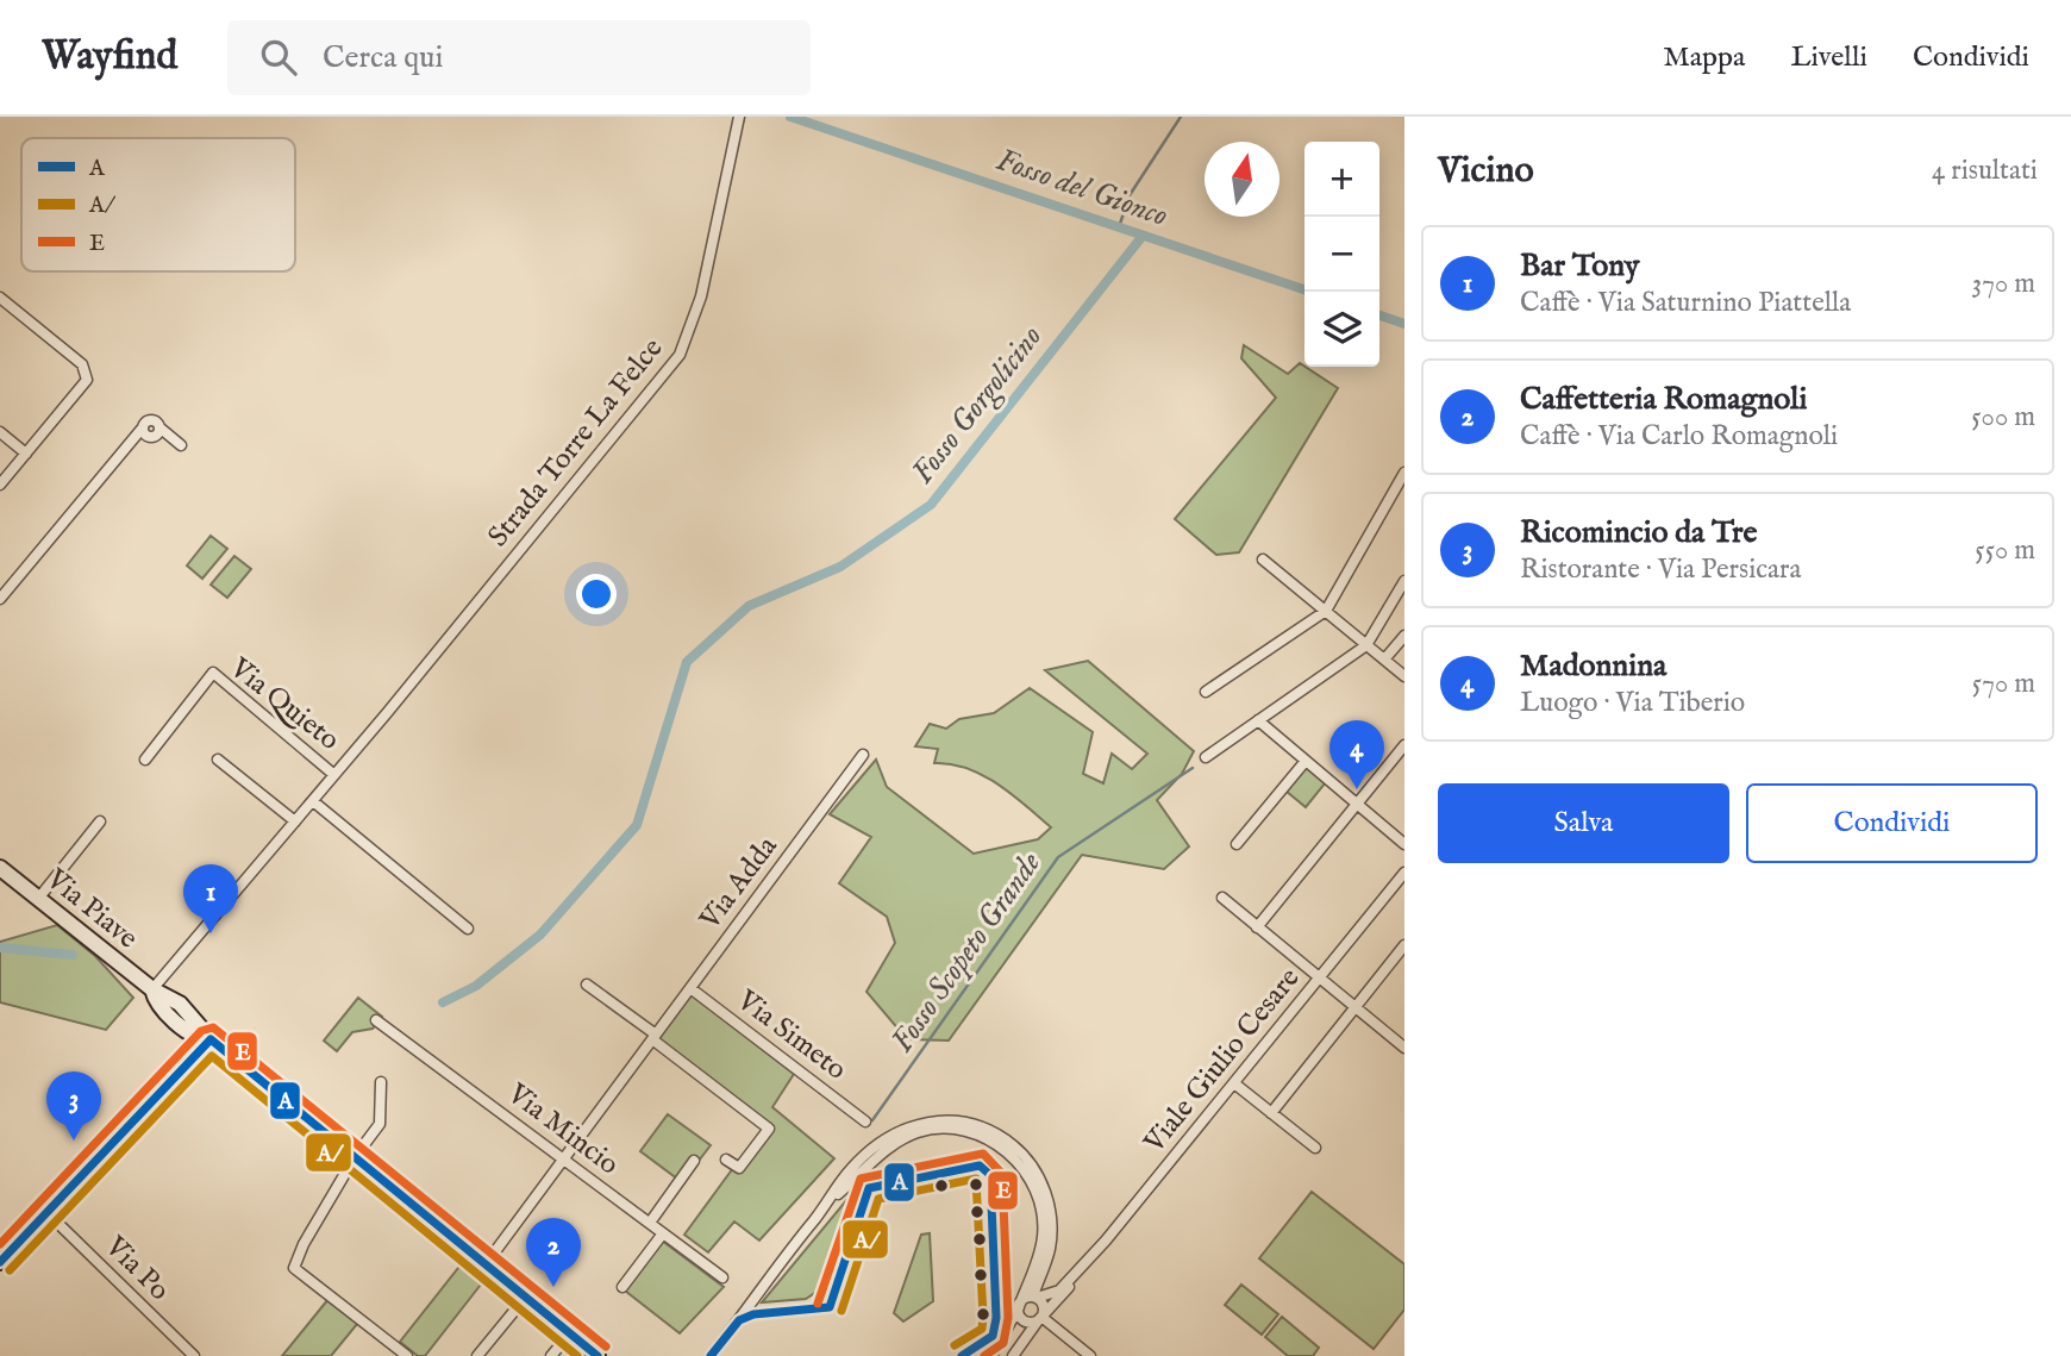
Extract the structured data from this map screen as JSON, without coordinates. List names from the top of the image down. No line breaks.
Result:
{"streets":{"main road":["Via Piave"],"street":["Strada Torre La Felce","Via Quieto","Via Adda","Via Simeto","Viale Giulio Cesare","Via Mincio","Via Po"]},"crossings":[["Strada Torre La Felce","Via Quieto"],["Strada Torre La Felce","Via Piave"],["Via Adda","Via Piave"],["Via Adda","Via Simeto"],["Via Adda","Via Mincio"]],"water":["Fosso del Gionco","Fosso Gorgolicino","Fosso Scopeto Grande"],"lines":["transit line E","transit line A","transit line A/"],"legend":["A","A/","E"],"north":"top","page":{"header":"Wayfind","search":"Cerca qui","nav":["Mappa","Livelli","Condividi"],"heading":["Vicino","4 risultati"],"map_buttons":["+","−"],"list":[{"mark":"1","name":"Bar Tony","note":"Caffè · Via Saturnino Piattella","value":"370 m"},{"mark":"2","name":"Caffetteria Romagnoli","note":"Caffè · Via Carlo Romagnoli","value":"500 m"},{"mark":"3","name":"Ricomincio da Tre","note":"Ristorante · Via Persicara","value":"550 m"},{"mark":"4","name":"Madonnina","note":"Luogo · Via Tiberio","value":"570 m"}],"pins":["4","1","3","2"],"buttons":["Salva","Condividi"]}}
